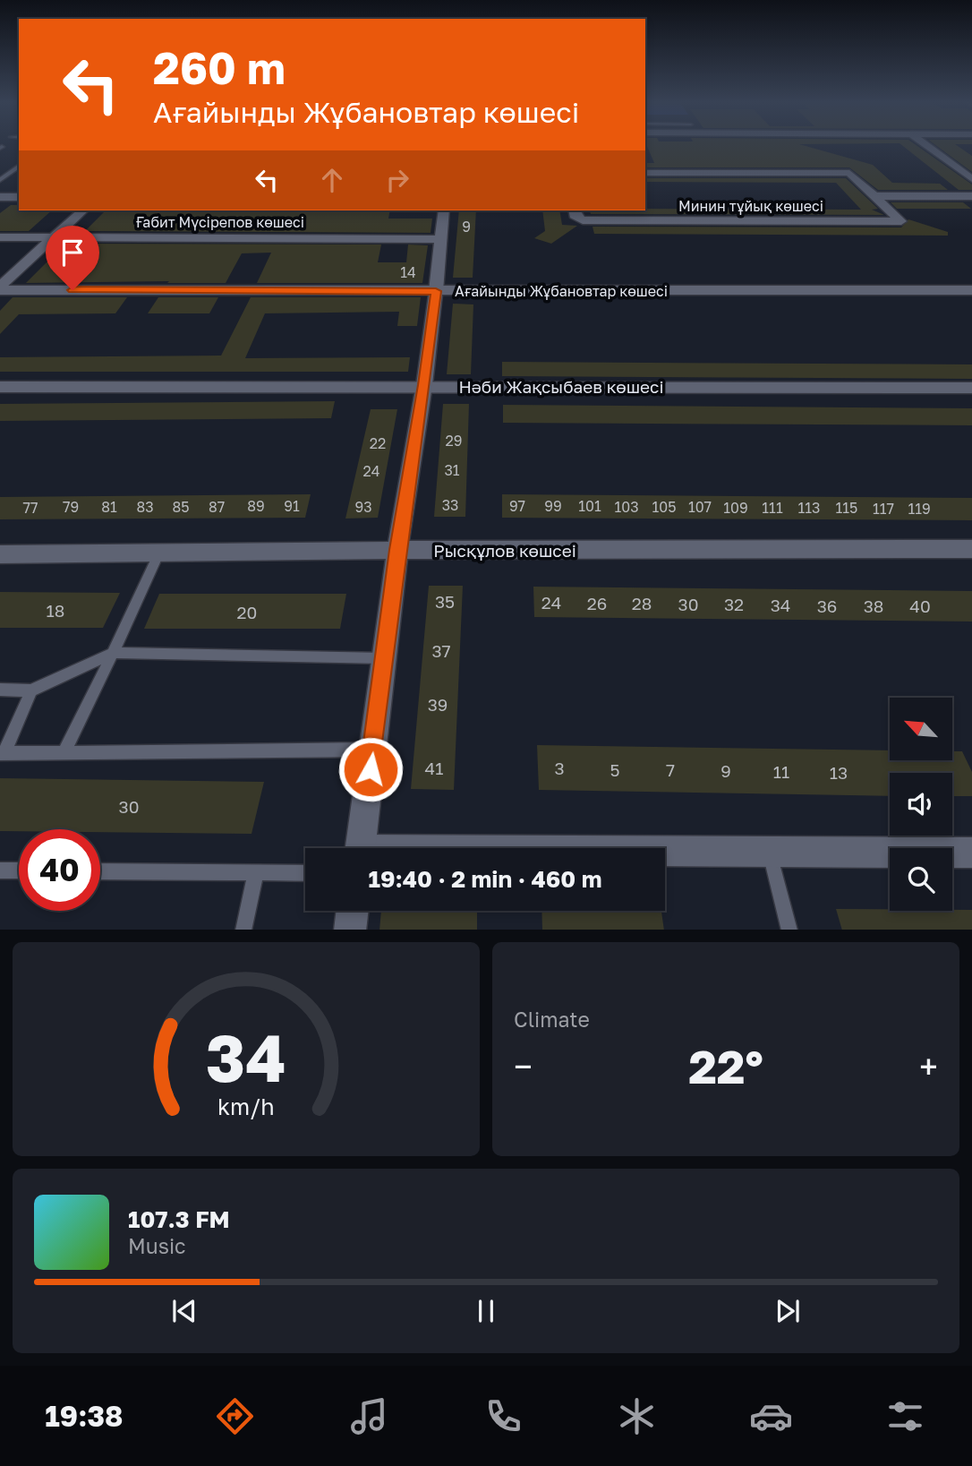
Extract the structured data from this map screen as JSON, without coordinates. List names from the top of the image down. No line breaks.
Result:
{"streets":{"street":["Минин тұйық көшесі","Ғабит Мүсірепов көшесі","Ағайынды Жұбановтар көшесі","Нәби Жақсыбаев көшесі","Рысқұлов көшсеі"]},"house_numbers":["9","14","29","22","31","24","33","89","91","97","99","101","79","81","83","85","87","93","103","105","107","77","109","111","113","115","117","119","35","24","26","28","30","32","34","36","38","40","18","20","37","39","41","3","5","7","9","11","13","30"],"north":"top left","page":{"turn":["260 m","Ағайынды Жұбановтар көшесі"],"limit":"40","trip":"19:40 · 2 min · 460 m","tile":"Climate","heat":["−","22°","+"],"song":["107.3 FM","Music"],"tabs":"19:38","gauge":["34","km/h"]}}
